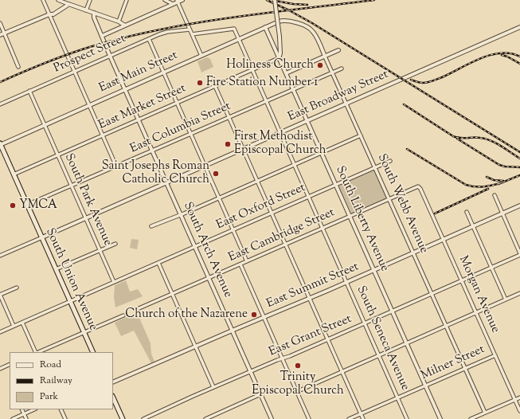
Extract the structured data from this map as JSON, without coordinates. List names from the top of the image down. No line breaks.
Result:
{"streets":{"main road":["South Union Avenue"],"street":["Prospect Street","East Main Street","East Broadway Street","East Market Street","East Columbia Street","South Park Avenue","South Webb Avenue","East Oxford Street","South Liberty Avenue","East Cambridge Street","South Arch Avenue","East Summit Street","Morgan Avenue","East Grant Street","South Seneca Avenue","Milner Street"]},"crossings":[["Prospect Street","South Park Avenue"],["Prospect Street","South Arch Avenue"],["East Main Street","South Park Avenue"],["East Main Street","South Webb Avenue"],["East Main Street","South Liberty Avenue"],["East Main Street","South Arch Avenue"],["East Main Street","South Union Avenue"],["East Main Street","South Seneca Avenue"],["East Broadway Street","South Park Avenue"],["East Broadway Street","South Webb Avenue"],["East Broadway Street","South Liberty Avenue"],["East Broadway Street","South Arch Avenue"],["East Broadway Street","South Union Avenue"],["East Broadway Street","South Seneca Avenue"],["East Market Street","South Park Avenue"],["East Market Street","South Liberty Avenue"],["East Market Street","South Arch Avenue"],["East Market Street","South Union Avenue"],["East Market Street","South Seneca Avenue"],["East Columbia Street","South Park Avenue"],["East Columbia Street","South Webb Avenue"],["East Columbia Street","South Liberty Avenue"],["East Columbia Street","South Arch Avenue"],["East Columbia Street","South Union Avenue"],["East Columbia Street","South Seneca Avenue"],["South Park Avenue","East Oxford Street"],["South Webb Avenue","East Oxford Street"],["South Webb Avenue","East Cambridge Street"],["South Webb Avenue","East Summit Street"],["South Webb Avenue","East Grant Street"],["South Webb Avenue","Milner Street"],["East Oxford Street","South Liberty Avenue"],["East Oxford Street","South Arch Avenue"],["East Oxford Street","South Union Avenue"],["East Oxford Street","South Seneca Avenue"],["South Liberty Avenue","East Cambridge Street"],["South Liberty Avenue","East Summit Street"],["South Liberty Avenue","East Grant Street"],["South Liberty Avenue","Milner Street"],["East Cambridge Street","South Arch Avenue"],["East Cambridge Street","Morgan Avenue"],["East Cambridge Street","South Seneca Avenue"],["South Arch Avenue","East Summit Street"],["South Arch Avenue","East Grant Street"],["East Summit Street","Morgan Avenue"],["East Summit Street","South Seneca Avenue"],["Morgan Avenue","East Grant Street"],["Morgan Avenue","Milner Street"],["East Grant Street","South Seneca Avenue"],["South Seneca Avenue","Milner Street"]],"places":["Holiness Church","Fire Station Number 1","First Methodist Episcopal Church","Saint Josephs Roman Catholic Church","YMCA","Church of the Nazarene","Trinity Episcopal Church"],"legend":["Road","Railway","Park"]}
